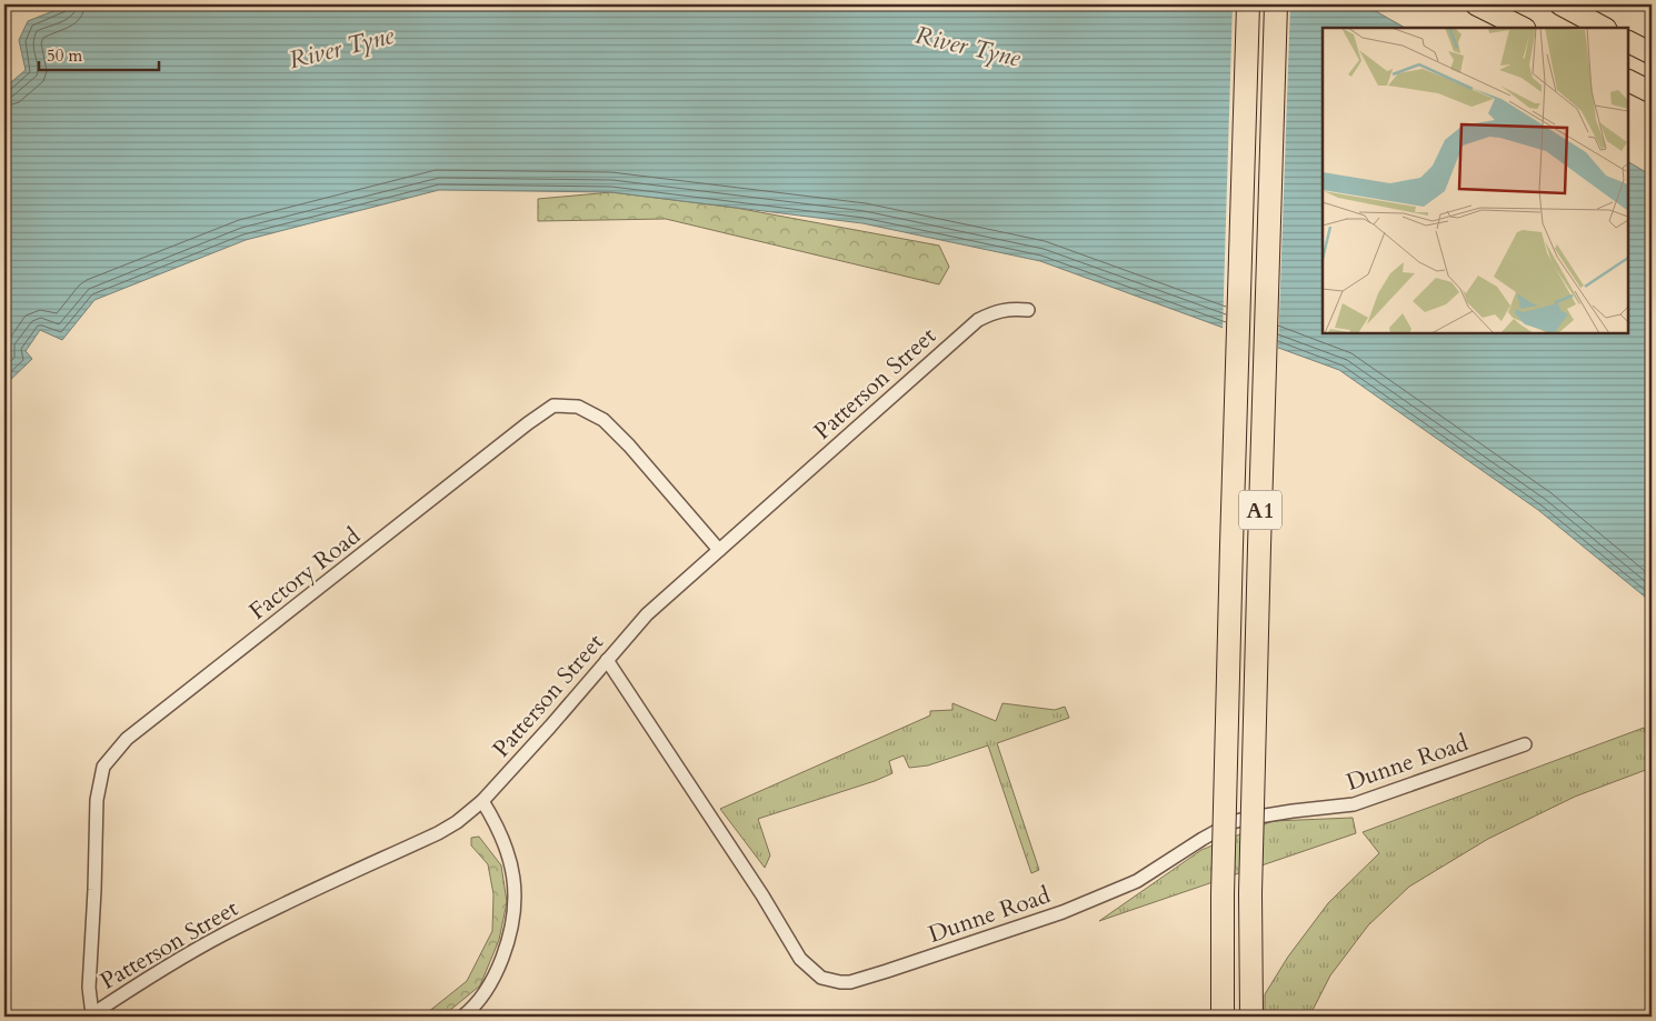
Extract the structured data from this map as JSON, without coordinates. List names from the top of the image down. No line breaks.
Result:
{"streets":{"highway":["A1"],"street":["Patterson Street","Factory Road","Dunne Road"]},"crossings":[["Patterson Street","Factory Road"],["Patterson Street","Dunne Road"]],"water":["River Tyne"],"scale_bar":"50 m"}
